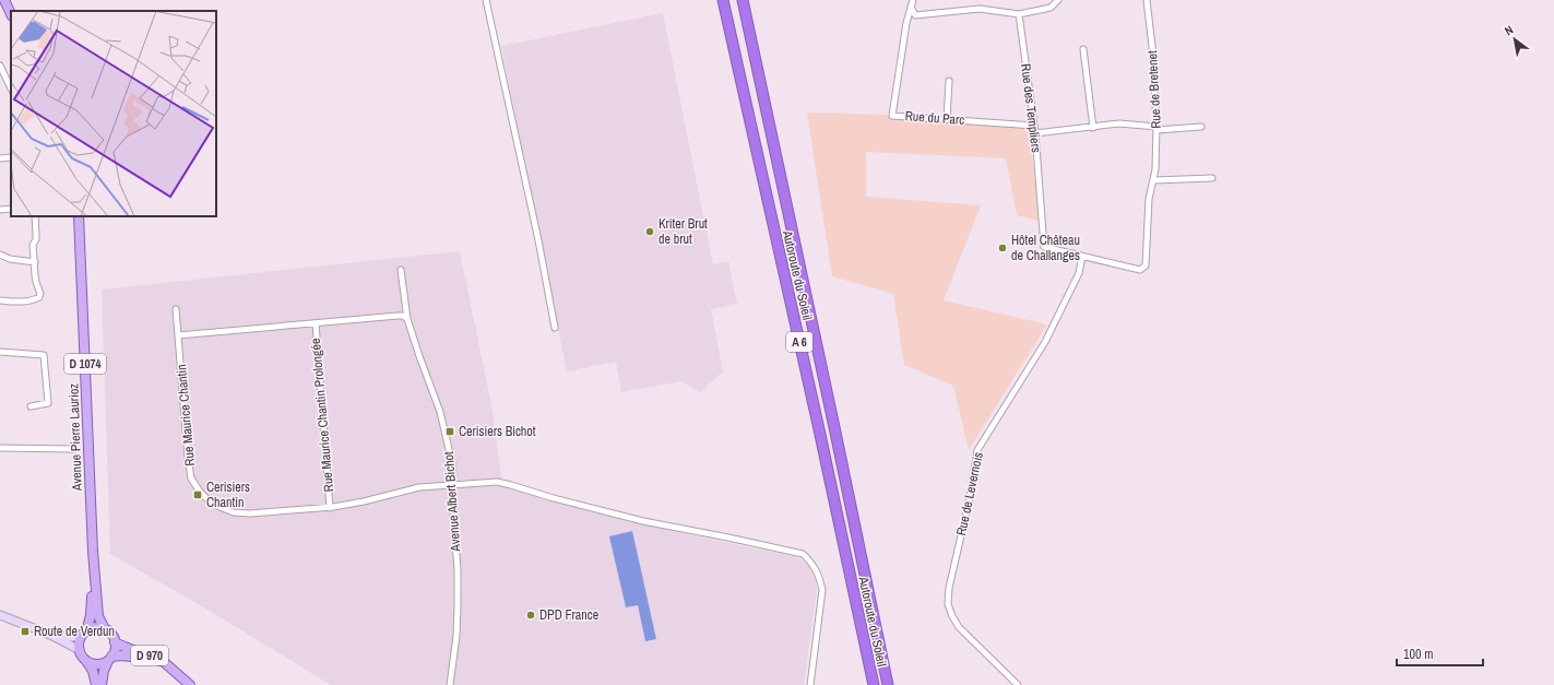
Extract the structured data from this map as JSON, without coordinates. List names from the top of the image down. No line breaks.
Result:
{"streets":{"highway":["Autoroute du Soleil","A 6"],"main road":["D 1074","Avenue Pierre Laurioz","D 970"],"street":["Rue de Bretenet","Rue des Templiers","Rue du Parc","Rue Maurice Chantin","Rue Maurice Chantin Prolongée","Rue de Levernois","Avenue Albert Bichot"]},"crossings":[["Rue de Bretenet","Rue des Templiers"],["Rue de Bretenet","Rue de Levernois"],["Rue des Templiers","Rue du Parc"],["Rue des Templiers","Rue de Levernois"],["Rue Maurice Chantin","Rue Maurice Chantin Prolongée"],["Rue Maurice Chantin","Avenue Albert Bichot"],["Avenue Pierre Laurioz","D 970"]],"places":{"other":["Kriter Brut de brut","Hôtel Château de Challanges","DPD France"],"transit":["Cerisiers Bichot","Cerisiers Chantin","Route de Verdun"]},"scale_bar":"100 m","north":"top left"}
